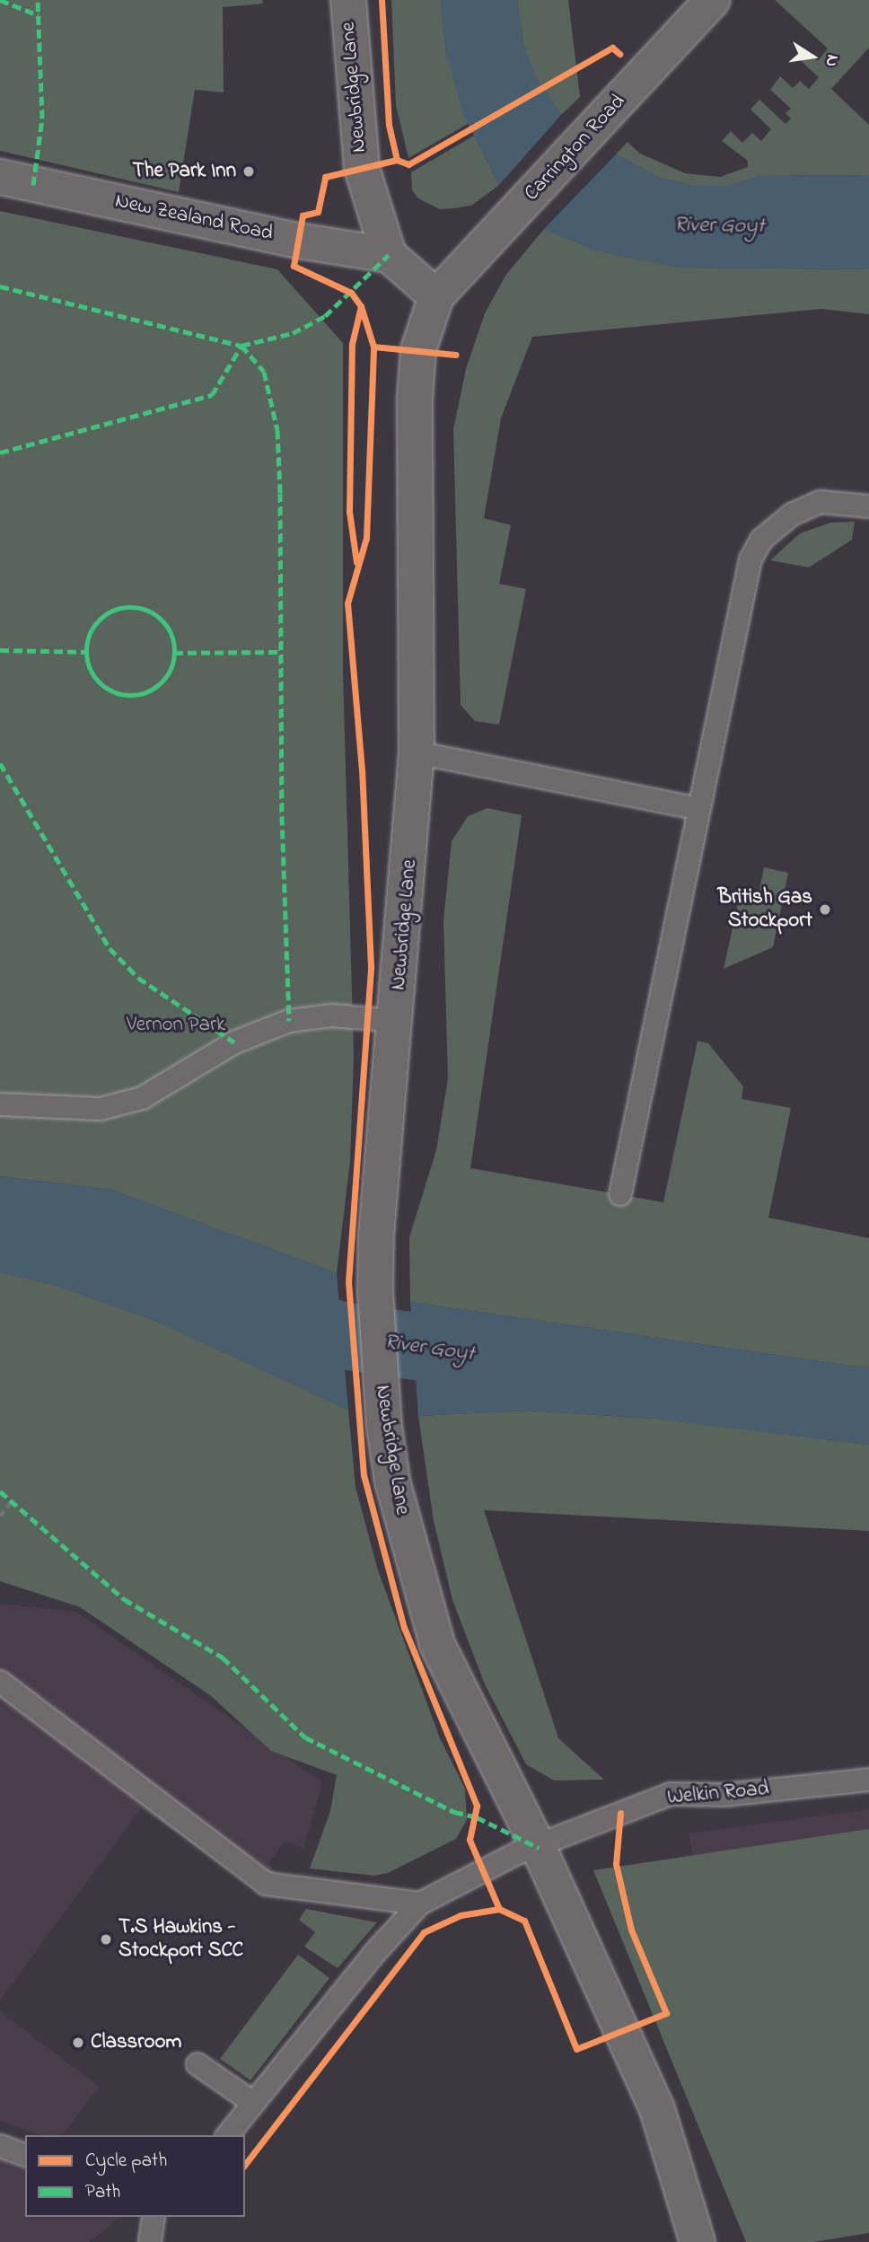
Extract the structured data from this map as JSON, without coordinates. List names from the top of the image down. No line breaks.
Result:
{"streets":{"main road":["Newbridge Lane","Carrington Road","New Zealand Road"],"lane":["Welkin Road"]},"crossings":[["Newbridge Lane","Carrington Road"],["Newbridge Lane","New Zealand Road"],["Newbridge Lane","Welkin Road"]],"water":["River Goyt"],"parks":["Vernon Park"],"places":["The Park Inn","British Gas Stockport","T.S Hawkins - Stockport SCC","Classroom"],"legend":["Cycle path","Path"],"north":"right"}
